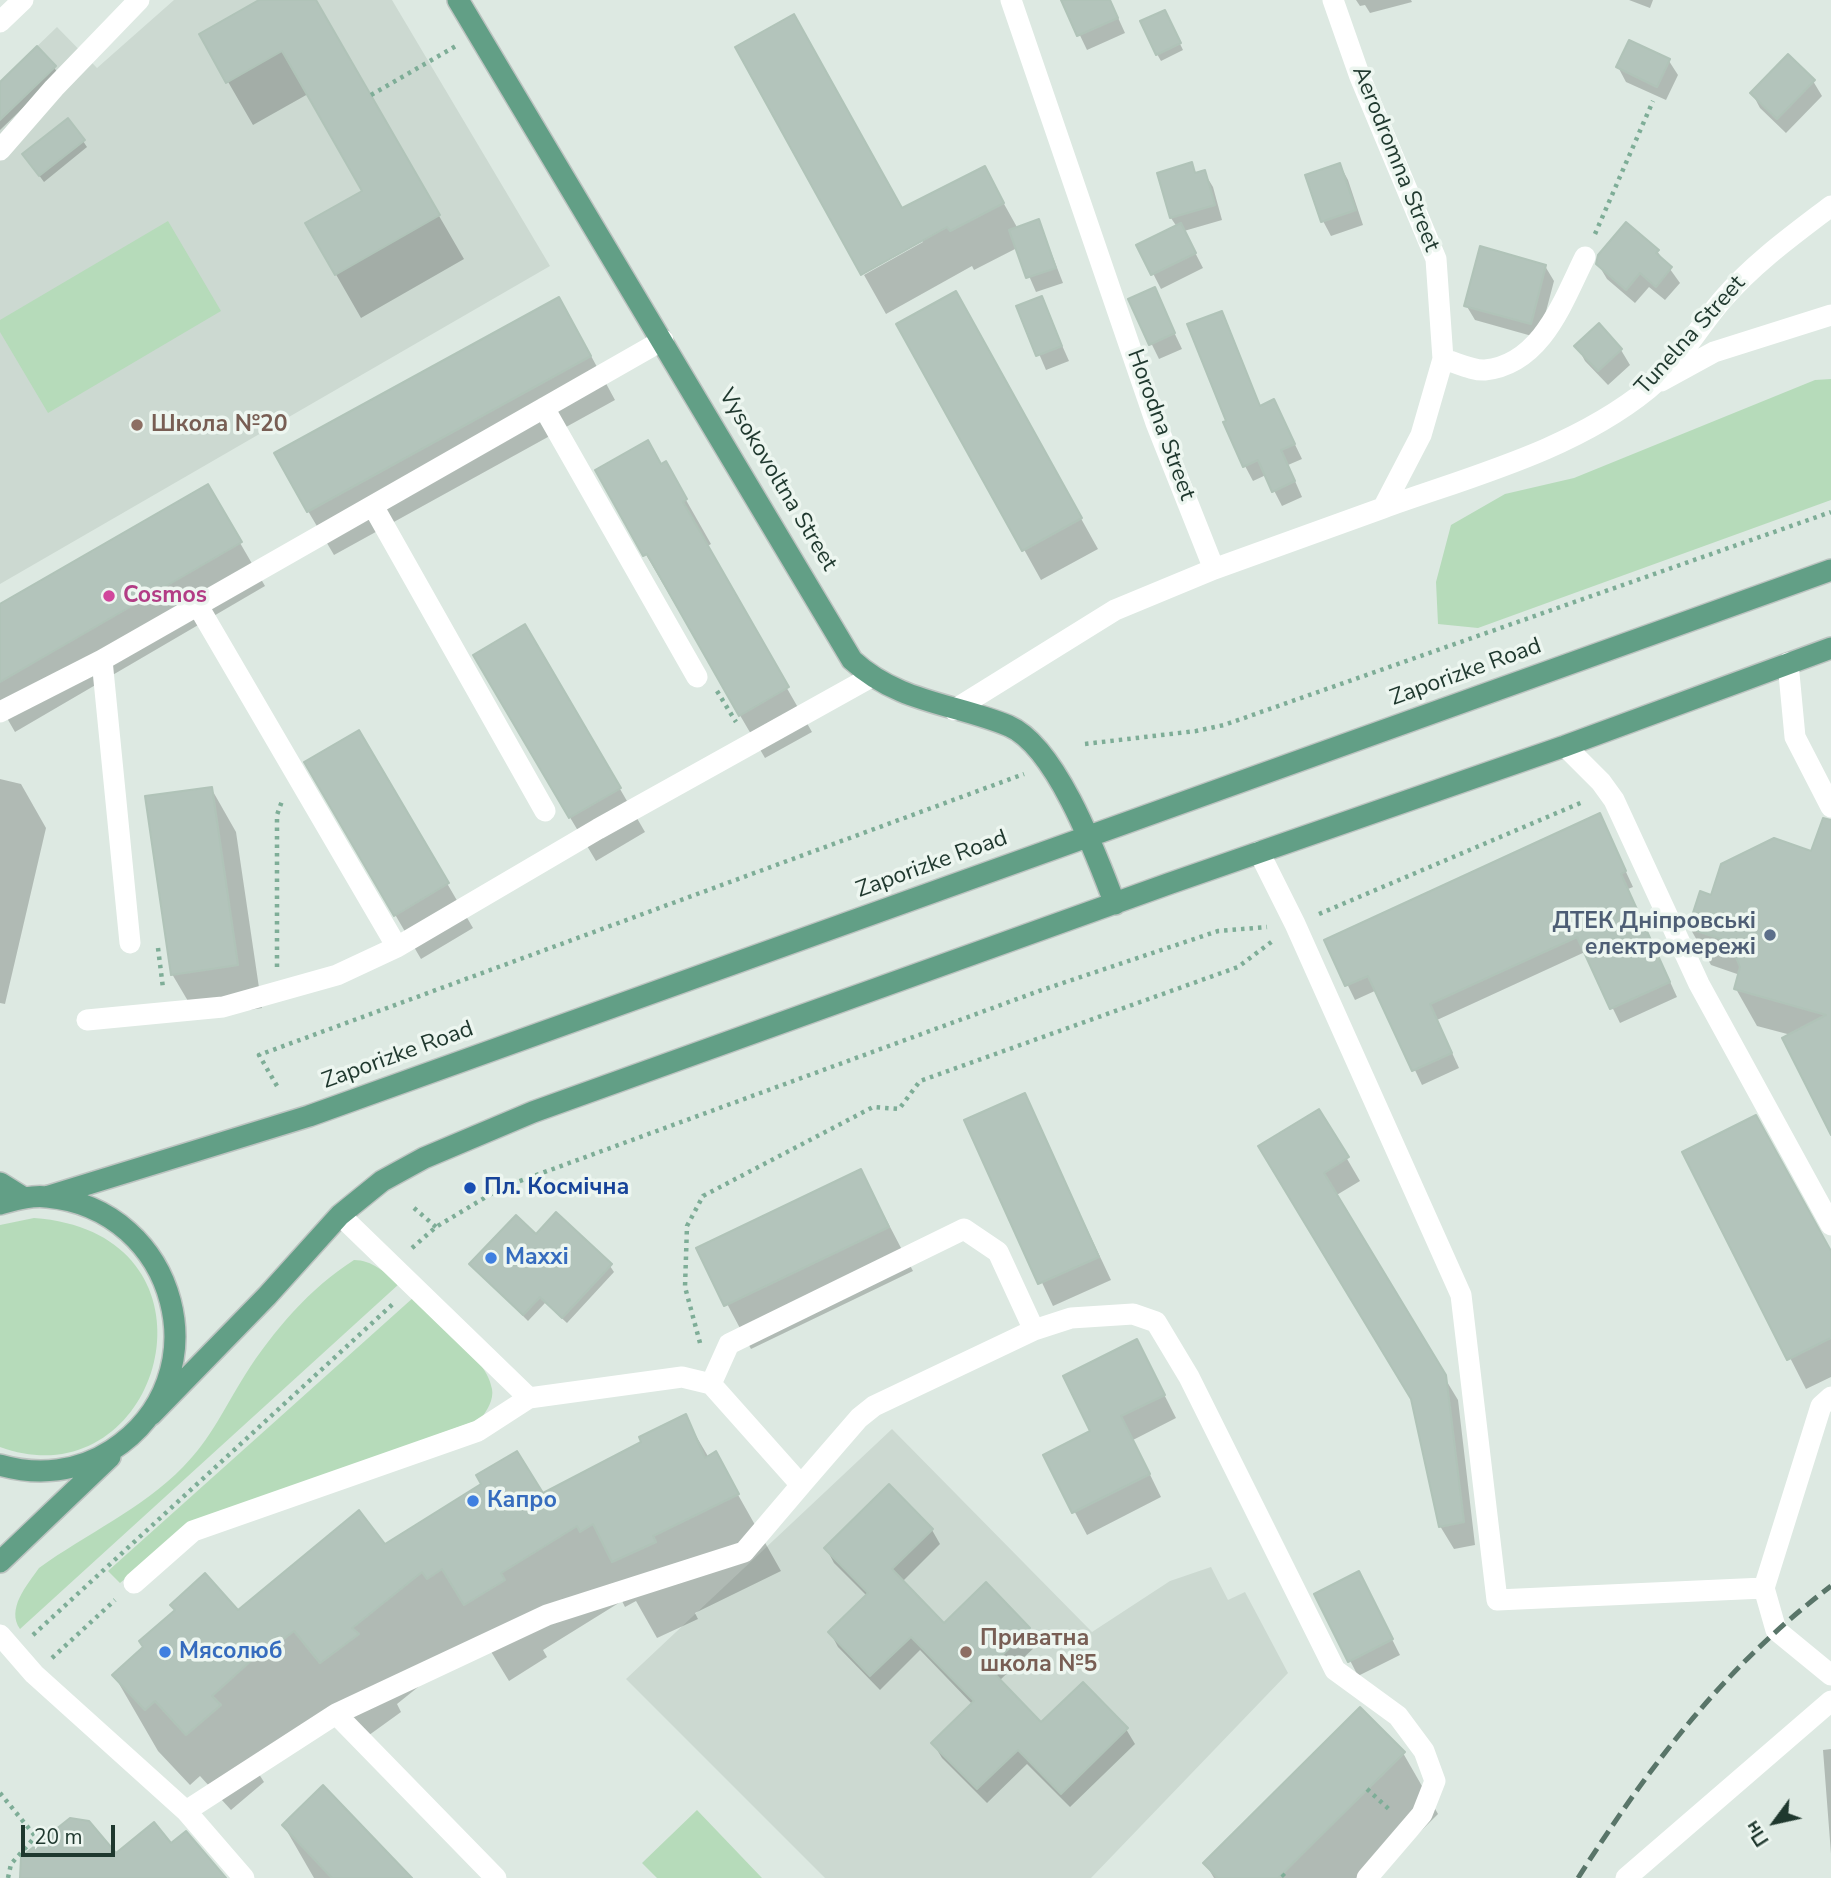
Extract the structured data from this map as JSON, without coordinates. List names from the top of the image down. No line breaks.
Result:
{"streets":{"main road":["Vysokovoltna Street","Zaporizke Road"],"street":["Aerodromna Street","Tunelna Street","Horodna Street"]},"crossings":[["Aerodromna Street","Tunelna Street"],["Vysokovoltna Street","Zaporizke Road"]],"places":["Школа №20","Cosmos","ДТЕК Дніпровські електромережі","Пл. Космічна","Maxxi","Капро","Мясолюб","Приватна школа №5"],"scale_bar":"20 m","north":"bottom left"}
